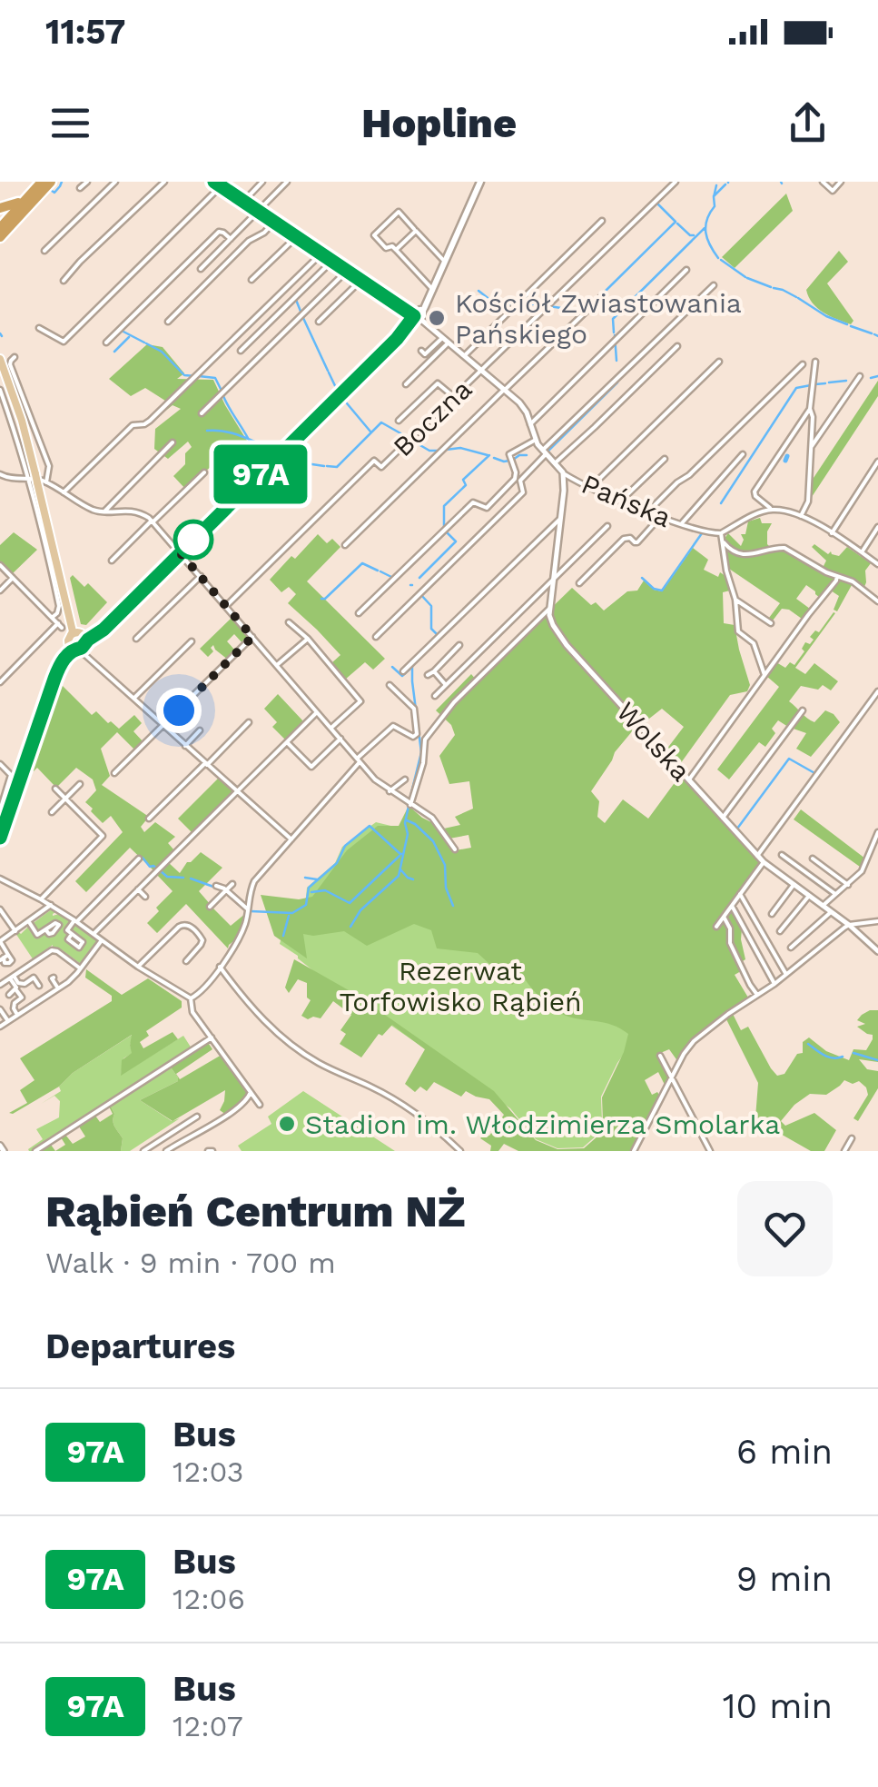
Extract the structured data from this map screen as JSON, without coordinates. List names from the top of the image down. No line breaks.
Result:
{"streets":{"street":["Boczna","Pańska","Wolska"]},"crossings":[["Boczna","Pańska"]],"parks":["Rezerwat Torfowisko Rąbień"],"places":["Kościół Zwiastowania Pańskiego","Stadion im. Włodzimierza Smolarka"],"lines":["bus line 97A"],"page":{"status":"11:57","header":"Hopline","on_map":"97A","heading":[["Rąbień Centrum NŻ","Walk · 9 min · 700 m"],"Departures"],"list":[{"mark":"97A","name":"Bus","note":"12:03","value":"6 min"},{"mark":"97A","name":"Bus","note":"12:06","value":"9 min"},{"mark":"97A","name":"Bus","note":"12:07","value":"10 min"}]}}
